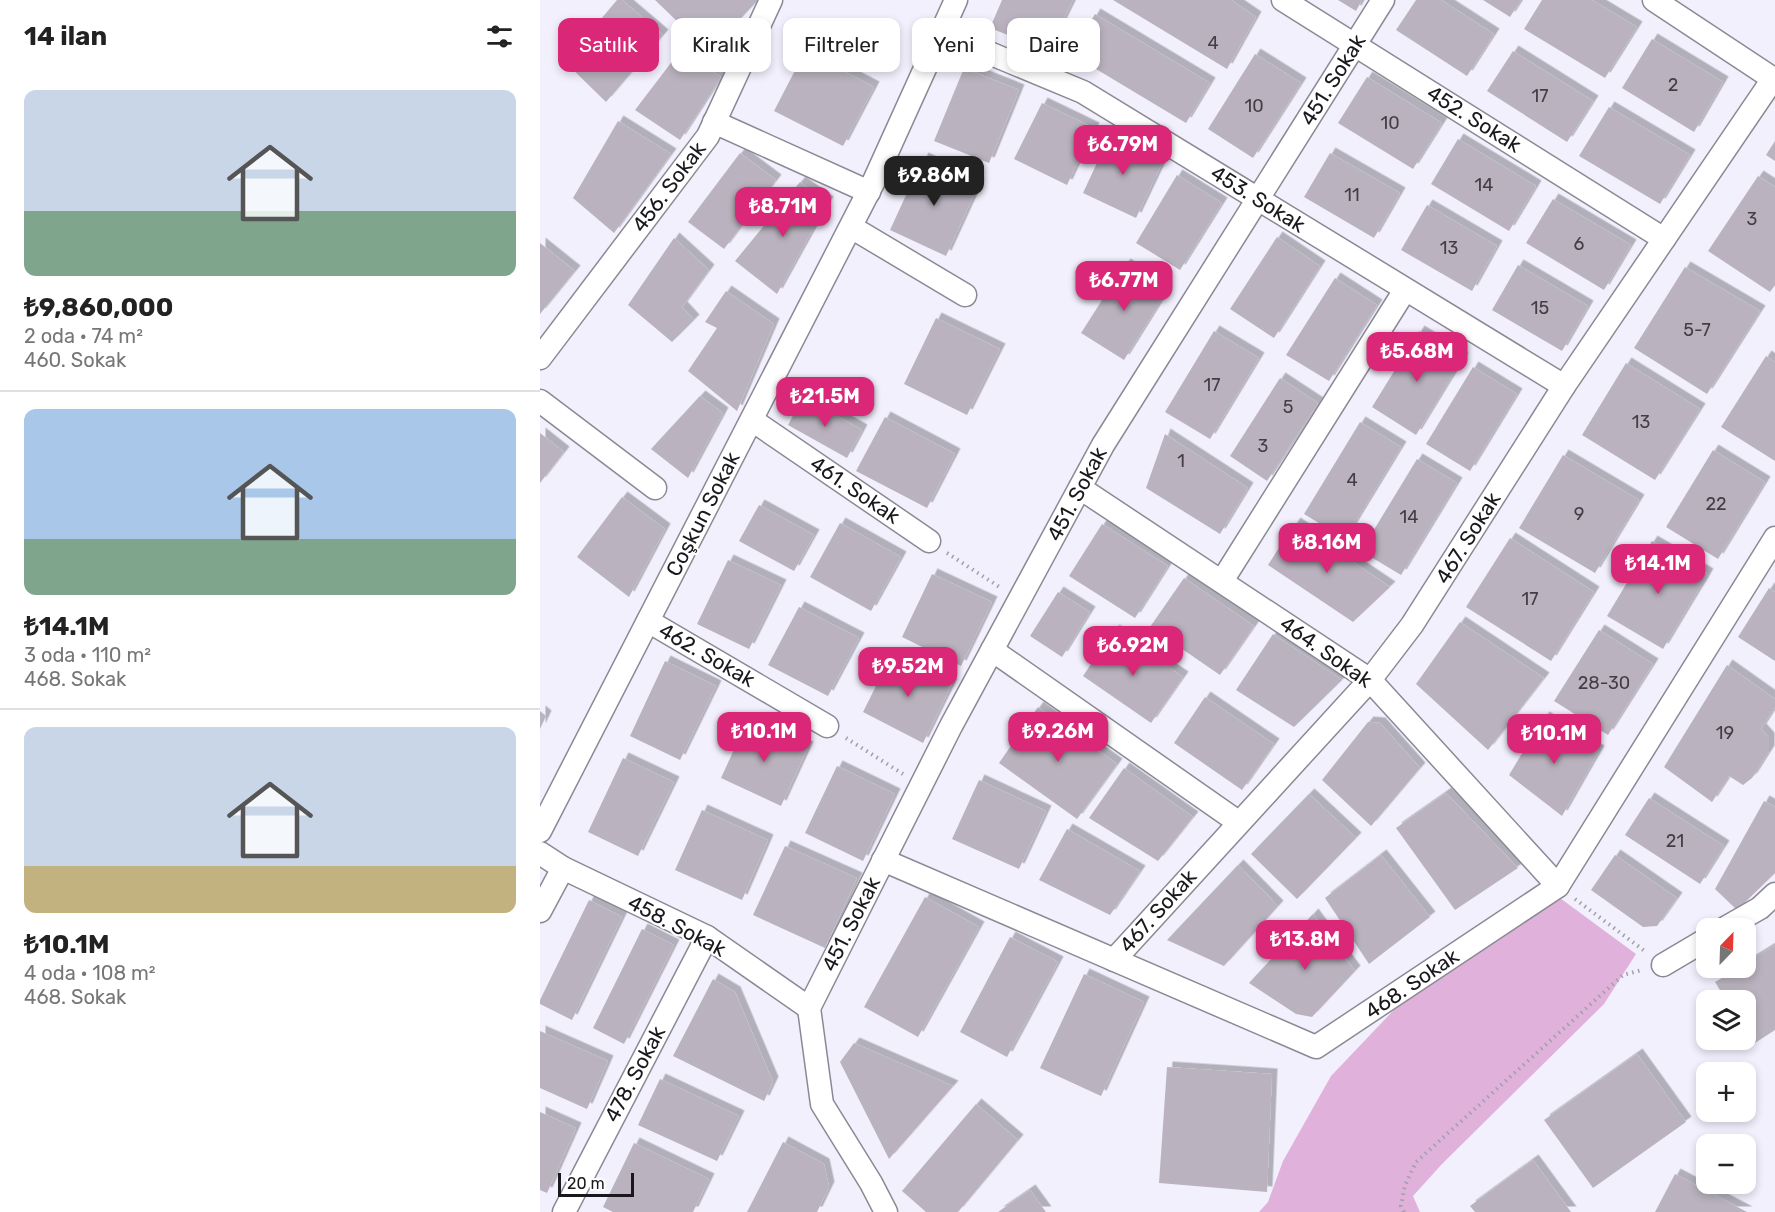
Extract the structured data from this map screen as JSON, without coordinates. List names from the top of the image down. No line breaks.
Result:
{"streets":{"street":["451. Sokak","452. Sokak","456. Sokak","453. Sokak","461. Sokak","Coşkun Sokak","467. Sokak","464. Sokak","462. Sokak","458. Sokak","468. Sokak","478. Sokak"]},"crossings":[["451. Sokak","452. Sokak"],["451. Sokak","453. Sokak"],["451. Sokak","464. Sokak"],["451. Sokak","458. Sokak"],["451. Sokak","468. Sokak"],["452. Sokak","467. Sokak"],["453. Sokak","467. Sokak"],["461. Sokak","Coşkun Sokak"],["Coşkun Sokak","462. Sokak"],["467. Sokak","464. Sokak"],["467. Sokak","468. Sokak"],["464. Sokak","468. Sokak"],["458. Sokak","478. Sokak"]],"house_numbers":["4","2","17","10","10","14","11","3","6","13","15","5-7","17","5","13","3","1","4","22","9","14","17","28-30","19","21"],"scale_bar":"20 m","north":"top right","page":{"heading":"14 ilan","chip":["Satılık","Kiralık","Filtreler","Yeni","Daire"],"list":[{"name":"₺9,860,000","note":"2 oda · 74 m² · 460. Sokak"},{"name":"₺14.1M","note":"3 oda · 110 m² · 468. Sokak"},{"name":"₺10.1M","note":"4 oda · 108 m² · 468. Sokak"}],"price":["₺6.79M","₺9.86M","₺8.71M","₺6.77M","₺5.68M","₺21.5M","₺8.16M","₺14.1M","₺6.92M","₺9.52M","₺10.1M","₺9.26M","₺10.1M","₺13.8M"],"map_buttons":["+","−"],"scale":"20 m"}}
